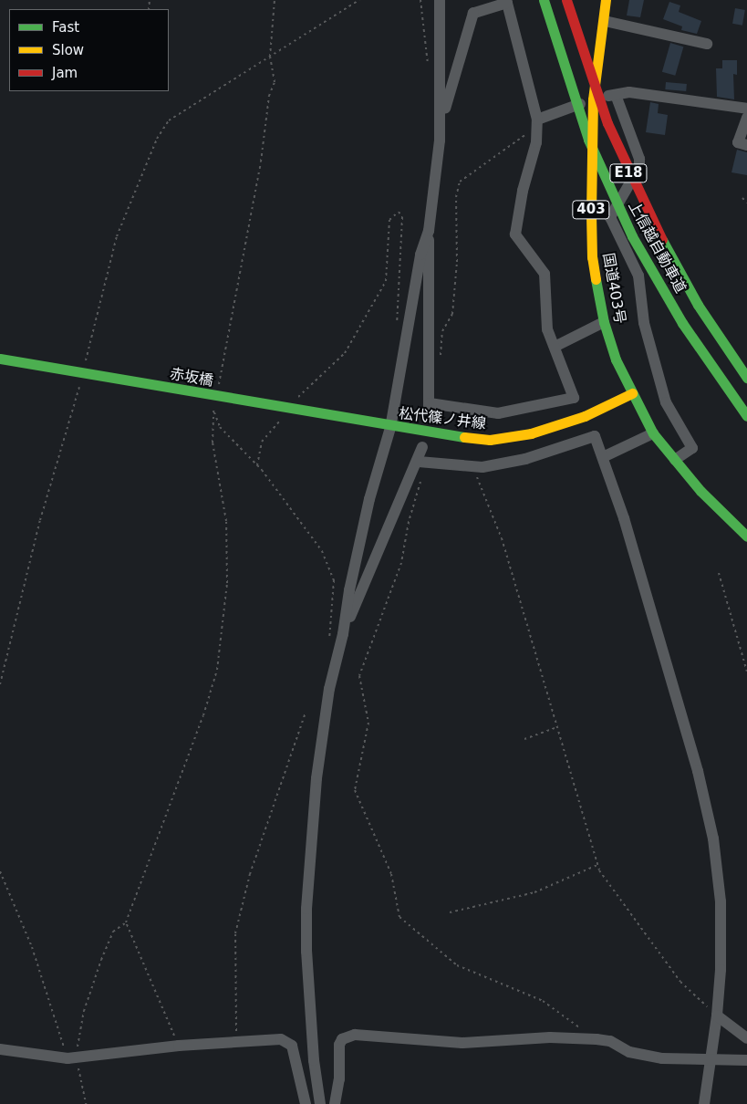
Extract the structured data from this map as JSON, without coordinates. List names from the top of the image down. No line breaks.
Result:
{"streets":{"main road":["E18","403","上信越自動車道","国道403号","赤坂橋","松代篠ノ井線"]},"crossings":[["国道403号","松代篠ノ井線"],["赤坂橋","松代篠ノ井線"]],"legend":["Fast","Slow","Jam"]}
